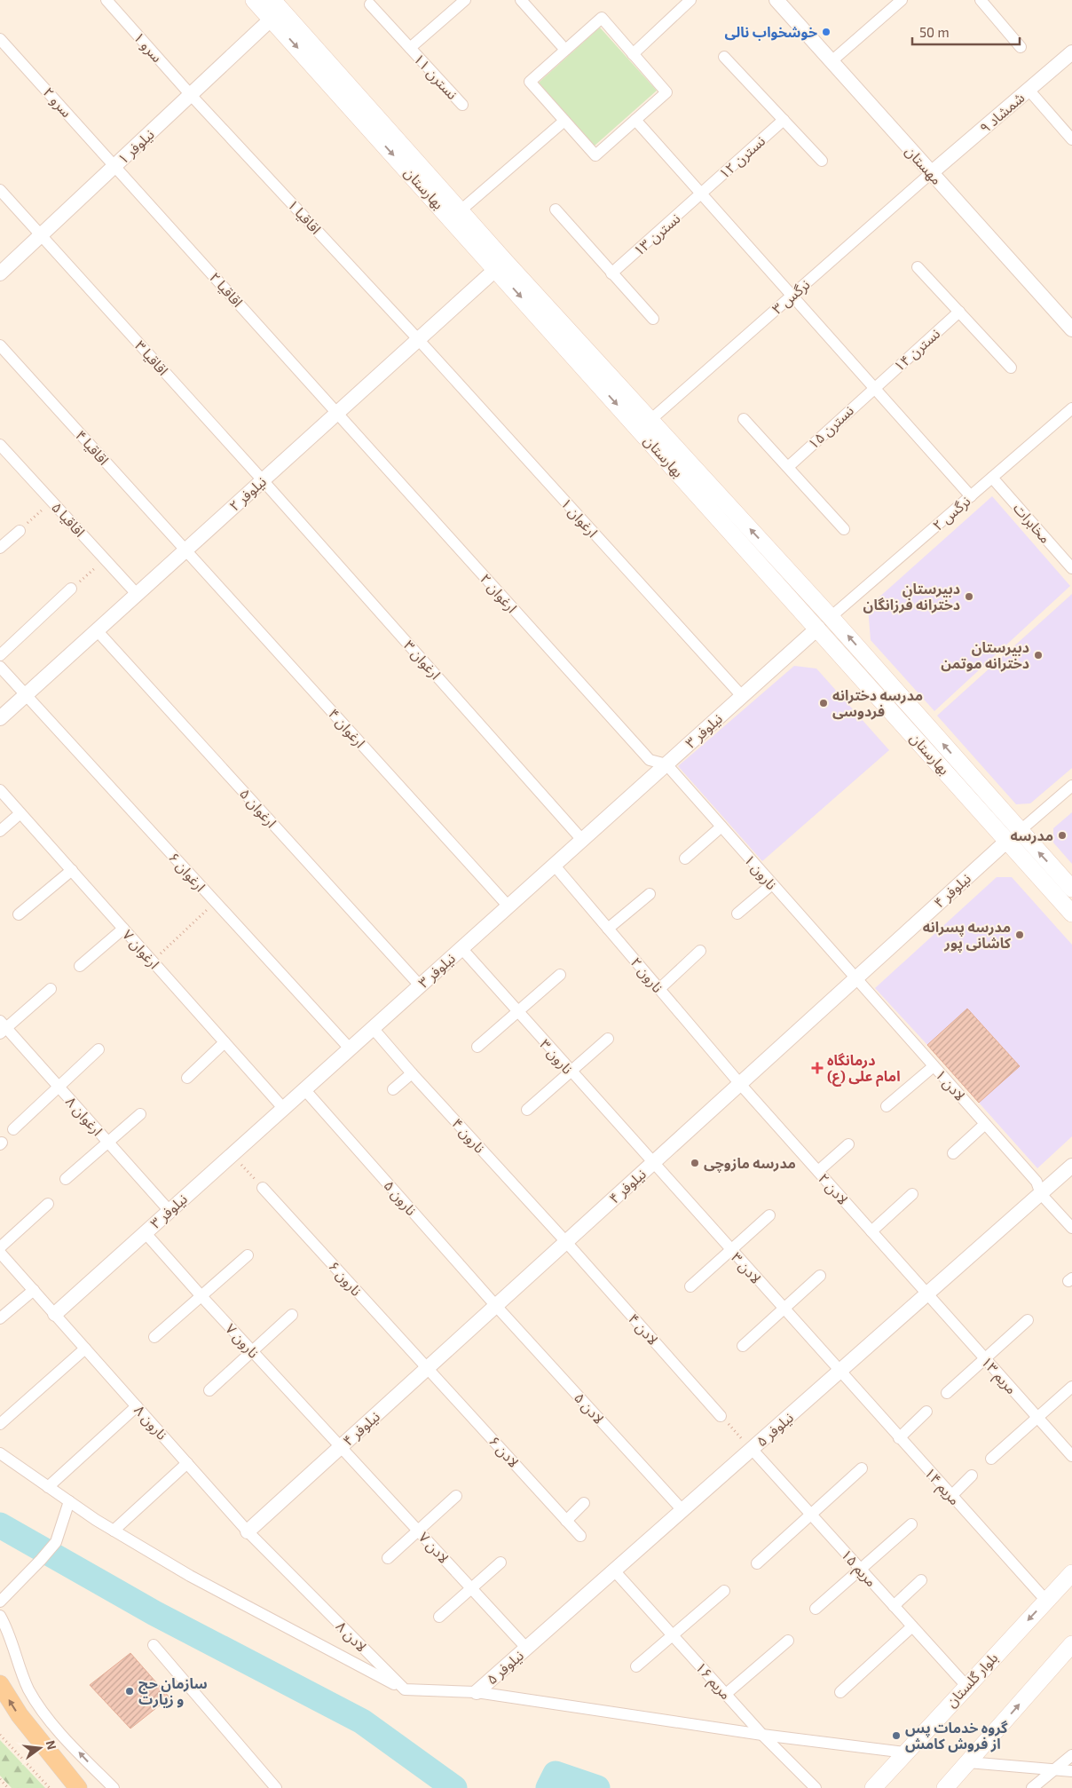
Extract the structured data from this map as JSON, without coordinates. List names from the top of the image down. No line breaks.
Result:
{"streets":{"main road":["بهارستان","بلوار گلستان"],"street":["سرو ۱","نسترن ۱۱","سرو ۲","شمشاد ۹","نیلوفر ۱","نسترن ۱۲","مهستان","اقاقیا ۱","نسترن ۱۳","اقاقیا ۲","نرگس ۳","نسترن ۱۴","اقاقیا ۳","نسترن ۱۵","اقاقیا ۴","نیلوفر ۲","نرگس ۲","ارغوان ۱","اقاقیا ۵","مخابرات","ارغوان ۲","ارغوان ۳","ارغوان ۴","نیلوفر ۳","ارغوان ۵","ارغوان ۶","نارون ۱","نیلوفر ۴","ارغوان ۷","نارون ۲","نارون ۳","لادن ۱","ارغوان ۸","نارون ۴","لادن ۲","نارون ۵","لادن ۳","نارون ۶","لادن ۴","نارون ۷","مریم ۱۳","لادن ۵","نارون ۸","نیلوفر ۵","لادن ۶","مریم ۱۴","لادن ۷","مریم ۱۵","لادن ۸","مریم ۱۶"]},"crossings":[["سرو ۱","نیلوفر ۱"],["سرو ۱","اقاقیا ۱"],["سرو ۲","نیلوفر ۱"],["سرو ۲","اقاقیا ۲"],["شمشاد ۹","مهستان"],["شمشاد ۹","نرگس ۳"],["نیلوفر ۱","بهارستان"],["نیلوفر ۱","اقاقیا ۱"],["نیلوفر ۱","اقاقیا ۲"],["نیلوفر ۱","اقاقیا ۳"],["نسترن ۱۲","نسترن ۱۳"],["مهستان","نرگس ۳"],["بهارستان","نرگس ۳"],["بهارستان","نیلوفر ۲"],["بهارستان","نرگس ۲"],["بهارستان","نیلوفر ۳"],["بهارستان","نیلوفر ۴"],["اقاقیا ۱","نیلوفر ۲"],["اقاقیا ۱","ارغوان ۱"],["اقاقیا ۲","نیلوفر ۲"],["اقاقیا ۲","ارغوان ۲"],["نسترن ۱۴","نسترن ۱۵"],["اقاقیا ۳","نیلوفر ۲"],["اقاقیا ۳","ارغوان ۳"],["اقاقیا ۴","نیلوفر ۲"],["اقاقیا ۴","ارغوان ۴"],["نیلوفر ۲","ارغوان ۱"],["نیلوفر ۲","اقاقیا ۵"],["نیلوفر ۲","ارغوان ۲"],["نیلوفر ۲","ارغوان ۳"],["نیلوفر ۲","ارغوان ۴"],["نیلوفر ۲","ارغوان ۵"],["نیلوفر ۲","ارغوان ۶"],["نرگس ۲","مخابرات"],["ارغوان ۱","نیلوفر ۳"],["ارغوان ۲","نیلوفر ۳"],["ارغوان ۲","نارون ۱"],["ارغوان ۳","نیلوفر ۳"],["ارغوان ۴","نیلوفر ۳"],["نیلوفر ۳","ارغوان ۵"],["نیلوفر ۳","ارغوان ۶"],["نیلوفر ۳","نارون ۱"],["نیلوفر ۳","ارغوان ۷"],["نیلوفر ۳","نارون ۲"],["نیلوفر ۳","نارون ۳"],["نیلوفر ۳","ارغوان ۸"],["نیلوفر ۳","نارون ۴"],["نیلوفر ۳","نارون ۵"],["نیلوفر ۳","نارون ۷"],["نیلوفر ۳","نارون ۸"],["نارون ۱","نیلوفر ۴"],["نارون ۱","لادن ۱"],["نیلوفر ۴","نارون ۲"],["نیلوفر ۴","نارون ۳"],["نیلوفر ۴","لادن ۱"],["نیلوفر ۴","نارون ۴"],["نیلوفر ۴","لادن ۲"],["نیلوفر ۴","نارون ۵"],["نیلوفر ۴","لادن ۳"],["نیلوفر ۴","نارون ۶"],["نیلوفر ۴","لادن ۴"],["نیلوفر ۴","نارون ۷"],["نیلوفر ۴","لادن ۵"],["نیلوفر ۴","نارون ۸"],["نیلوفر ۴","لادن ۶"],["نیلوفر ۴","لادن ۷"],["نیلوفر ۴","لادن ۸"],["نارون ۲","لادن ۲"],["نارون ۳","لادن ۳"],["لادن ۱","نیلوفر ۵"],["نارون ۴","لادن ۴"],["لادن ۲","مریم ۱۳"],["لادن ۲","نیلوفر ۵"],["نارون ۵","لادن ۵"],["لادن ۳","نیلوفر ۵"],["لادن ۳","مریم ۱۴"],["نارون ۶","لادن ۶"],["نارون ۷","لادن ۷"],["مریم ۱۳","نیلوفر ۵"],["لادن ۵","نیلوفر ۵"],["نارون ۸","لادن ۸"],["نیلوفر ۵","مریم ۱۴"],["نیلوفر ۵","لادن ۷"],["نیلوفر ۵","مریم ۱۵"],["نیلوفر ۵","مریم ۱۶"],["مریم ۱۴","بلوار گلستان"],["مریم ۱۵","بلوار گلستان"]],"places":{"other":["خوشخواب نالی","دبیرستان دخترانه فرزانگان","دبیرستان دخترانه موتمن","مدرسه دخترانه فردوسی","مدرسه","مدرسه پسرانه کاشانی پور","مدرسه مازوچی","سازمان حج و زیارت","گروه خدمات پس از فروش کامش"],"health":["درمانگاه امام علی (ع)"]},"scale_bar":"50 m","north":"right"}
